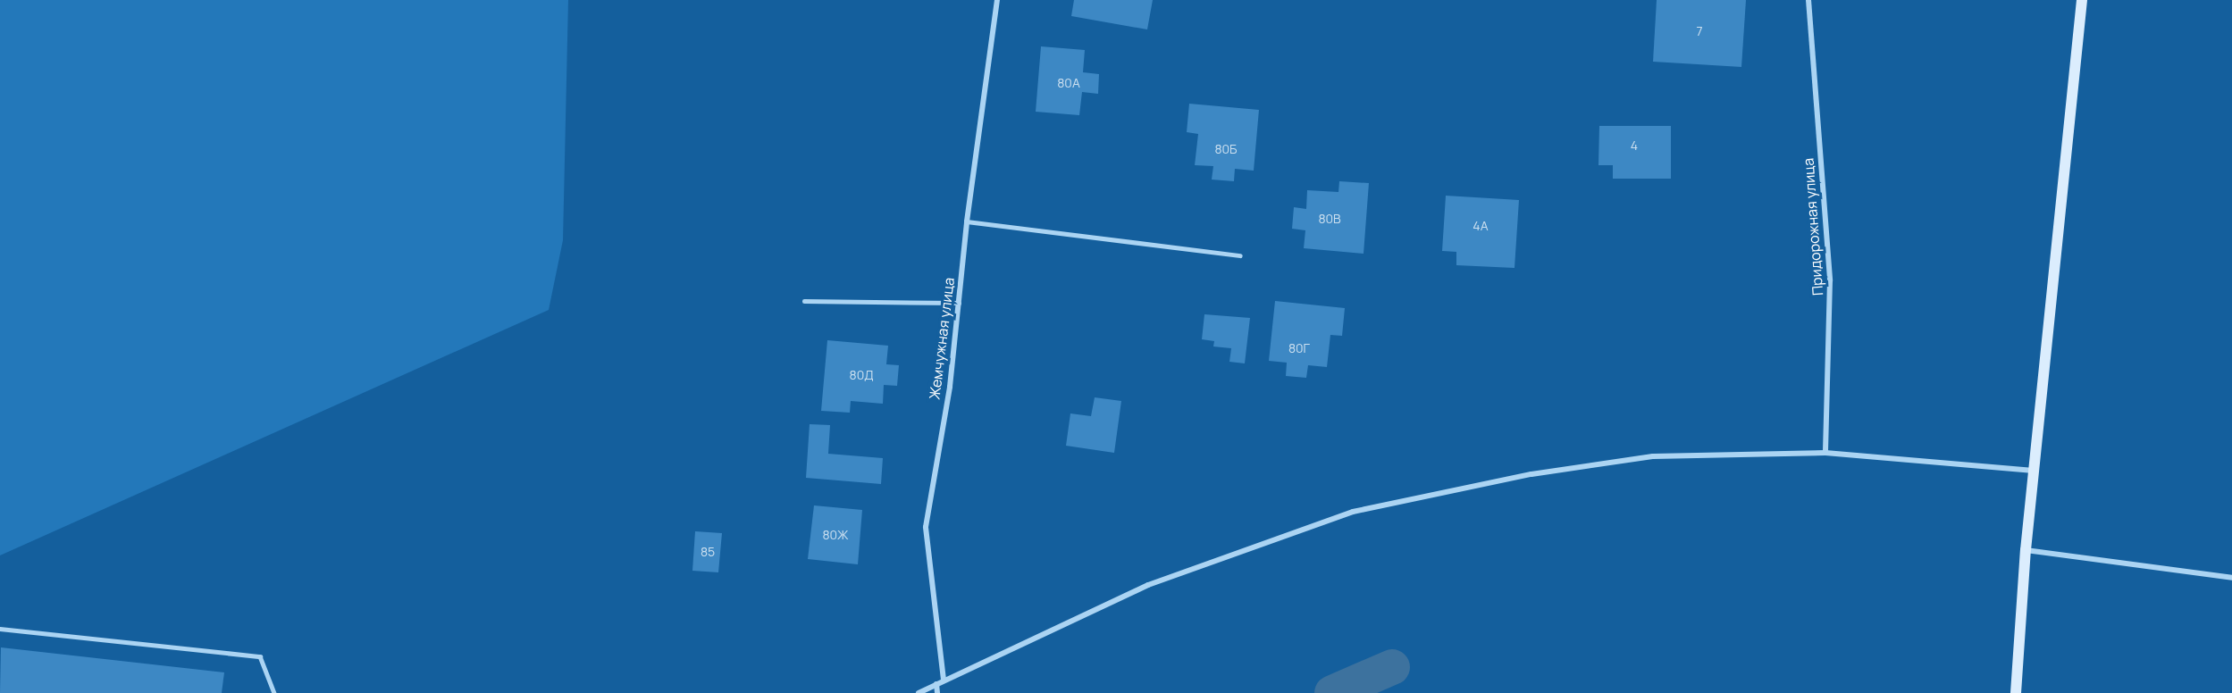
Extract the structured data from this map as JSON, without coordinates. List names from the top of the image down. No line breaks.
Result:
{"streets":{"street":["Придорожная улица","Жемчужная улица"]},"house_numbers":["7","80А","4","80Б","80В","4А","80Г","80Д","80Ж","85"]}
